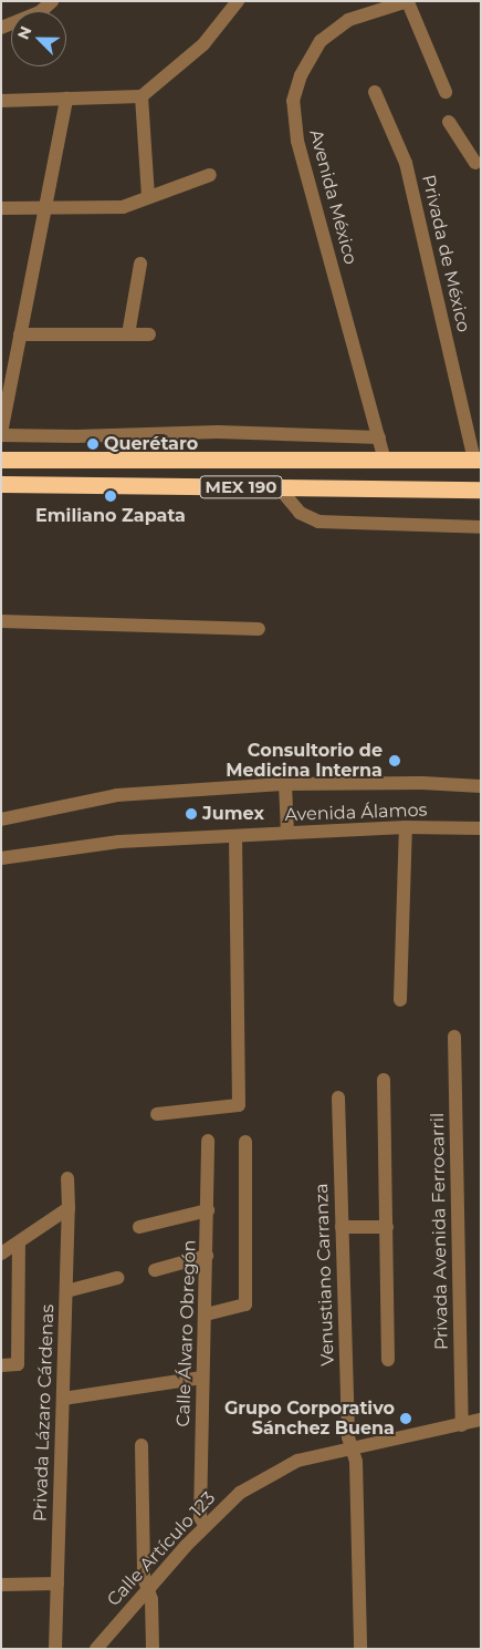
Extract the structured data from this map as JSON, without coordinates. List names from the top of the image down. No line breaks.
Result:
{"streets":{"highway":["MEX 190"],"street":["Avenida México","Privada de México","Avenida Álamos","Privada Avenida Ferrocarril","Venustiano Carranza","Calle Álvaro Obregón","Privada Lázaro Cárdenas","Calle Artículo 123"]},"crossings":[["Avenida México","MEX 190"],["Privada de México","MEX 190"],["Privada Avenida Ferrocarril","Calle Artículo 123"],["Venustiano Carranza","Calle Artículo 123"],["Calle Álvaro Obregón","Calle Artículo 123"]],"places":["Querétaro","Emiliano Zapata","Consultorio de Medicina Interna","Jumex","Grupo Corporativo Sánchez Buena"],"north":"top left"}
